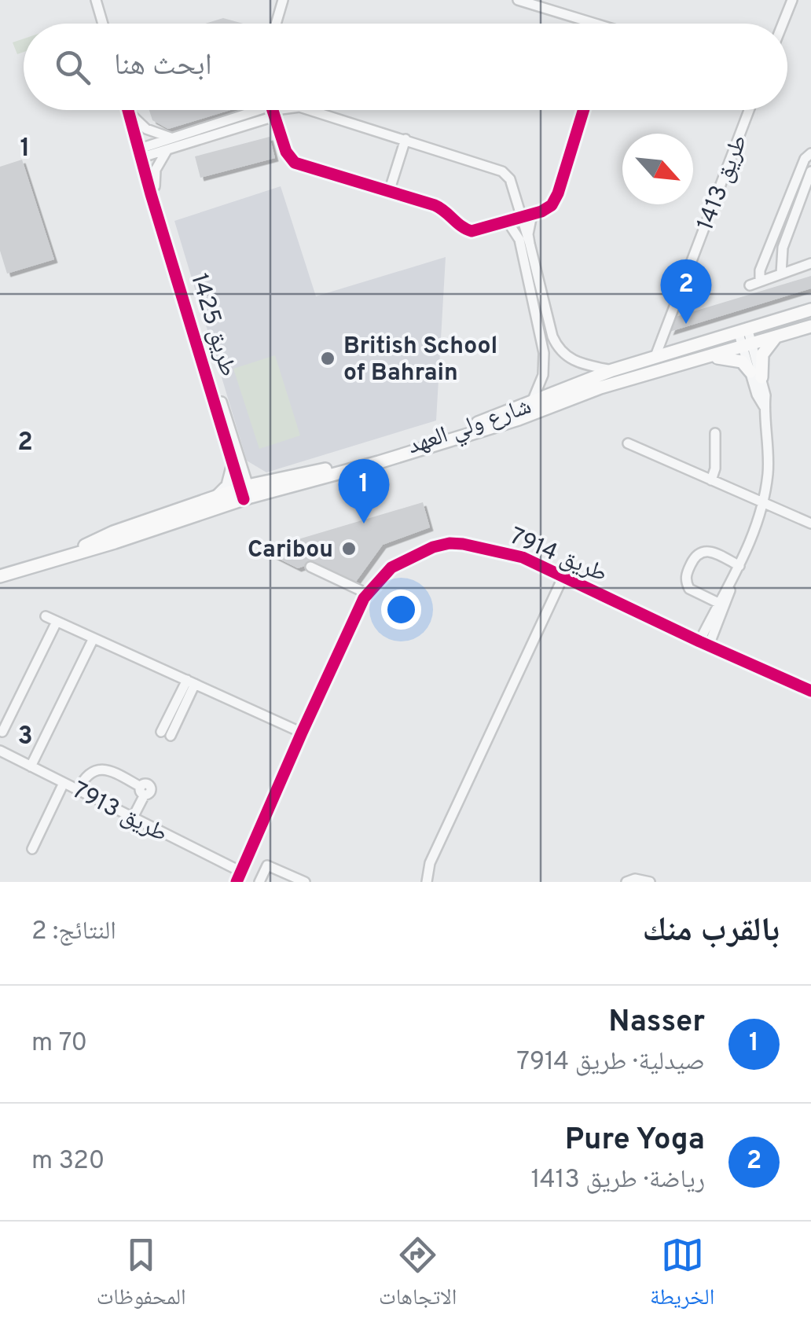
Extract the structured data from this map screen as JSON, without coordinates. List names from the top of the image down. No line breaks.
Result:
{"streets":{"main road":["شارع ولي العهد"],"street":["طريق 1413","طريق 1425","طريق 7914","طريق 7913"]},"crossings":[["طريق 1413","شارع ولي العهد"],["طريق 1425","شارع ولي العهد"],["طريق 7914","طريق 7913"]],"places":["British School of Bahrain","Caribou"],"north":"bottom right","page":{"search":"ابحث هنا","pins":["2","1"],"heading":["بالقرب منك","النتائج: 2"],"list":[{"mark":"1","name":"Nasser","note":"صيدلية · طريق 7914","value":"70 m"},{"mark":"2","name":"Pure Yoga","note":"رياضة · طريق 1413","value":"320 m"}],"nav":["الخريطة","الاتجاهات","المحفوظات"]},"grid":{"rows":["1","2","3"]}}
